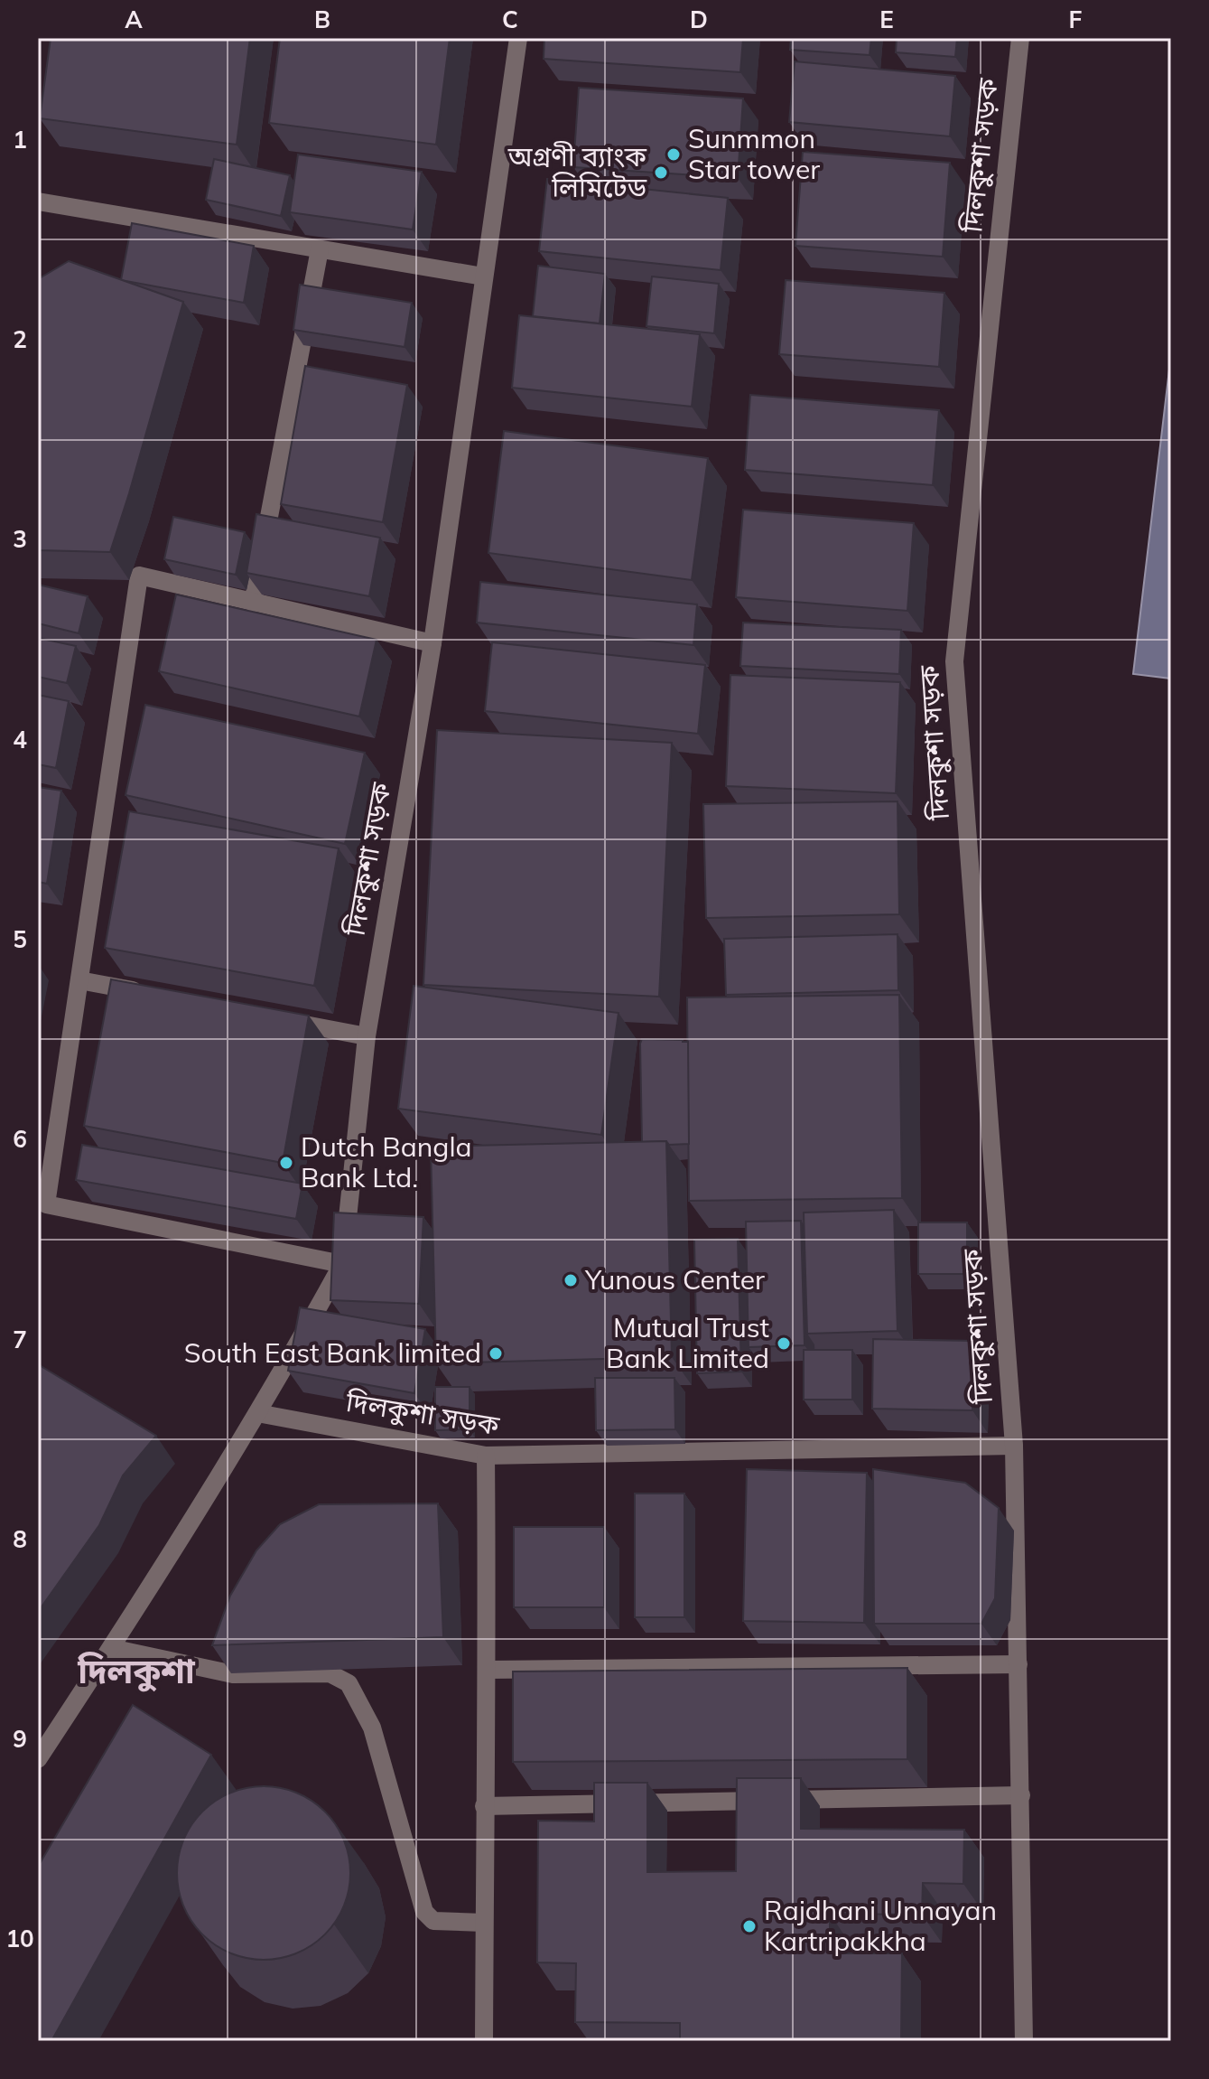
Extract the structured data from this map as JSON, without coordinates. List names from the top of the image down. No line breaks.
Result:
{"streets":{"street":["দিলকুশা সড়ক"]},"districts":["দিলকুশা"],"places":["Sunmmon Star tower","অগ্রণী ব্যাংক লিমিটেড","Dutch Bangla Bank Ltd.","Yunous Center","Mutual Trust Bank Limited","South East Bank limited","Rajdhani Unnayan Kartripakkha"],"grid":{"columns":["A","B","C","D","E","F"],"rows":["1","2","3","4","5","6","7","8","9","10"]}}
